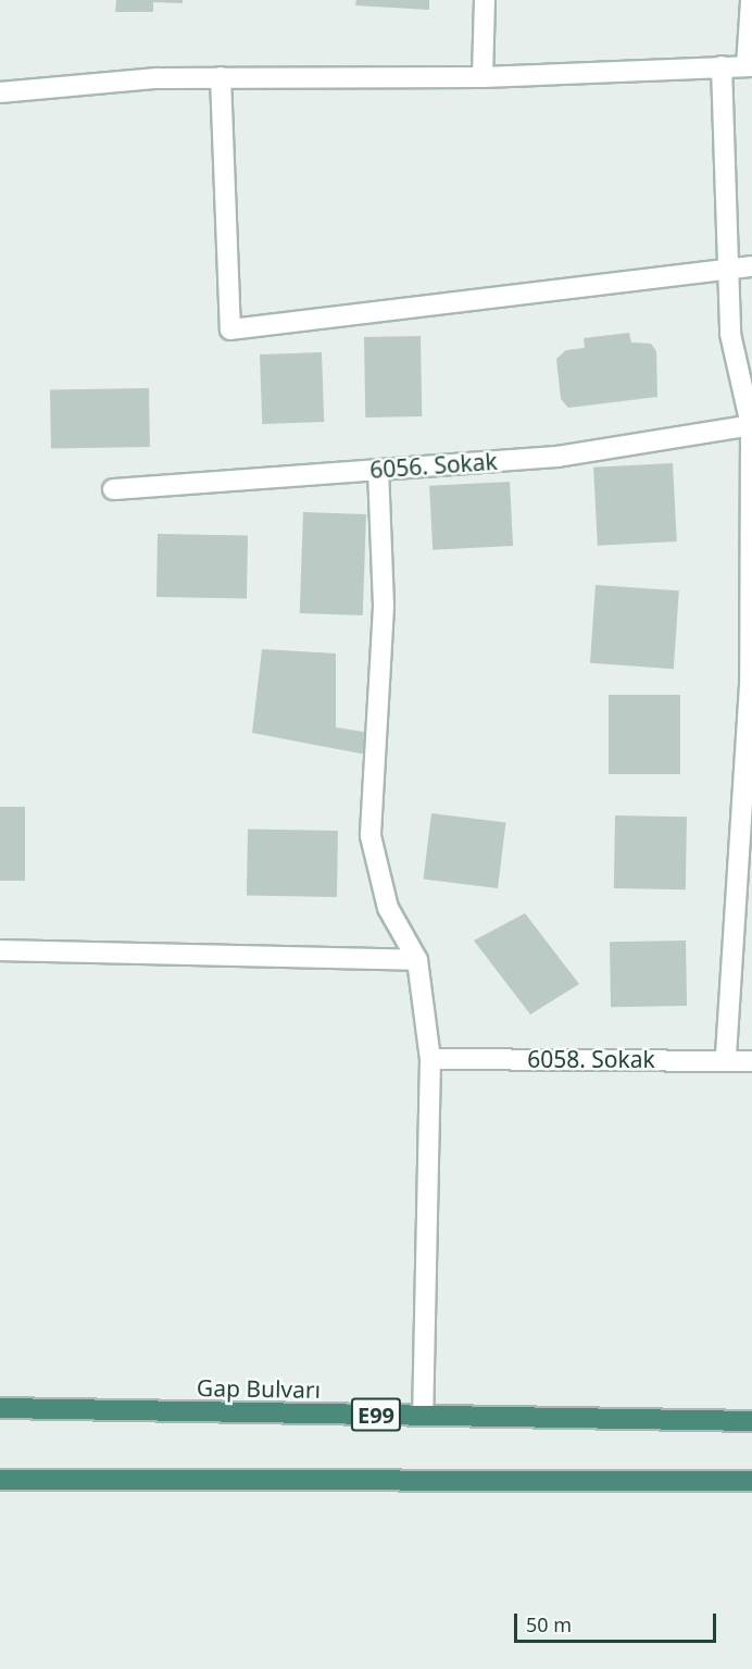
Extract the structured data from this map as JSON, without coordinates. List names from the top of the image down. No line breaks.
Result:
{"streets":{"highway":["Gap Bulvarı","E99"],"street":["6056. Sokak","6058. Sokak"]},"scale_bar":"50 m"}
